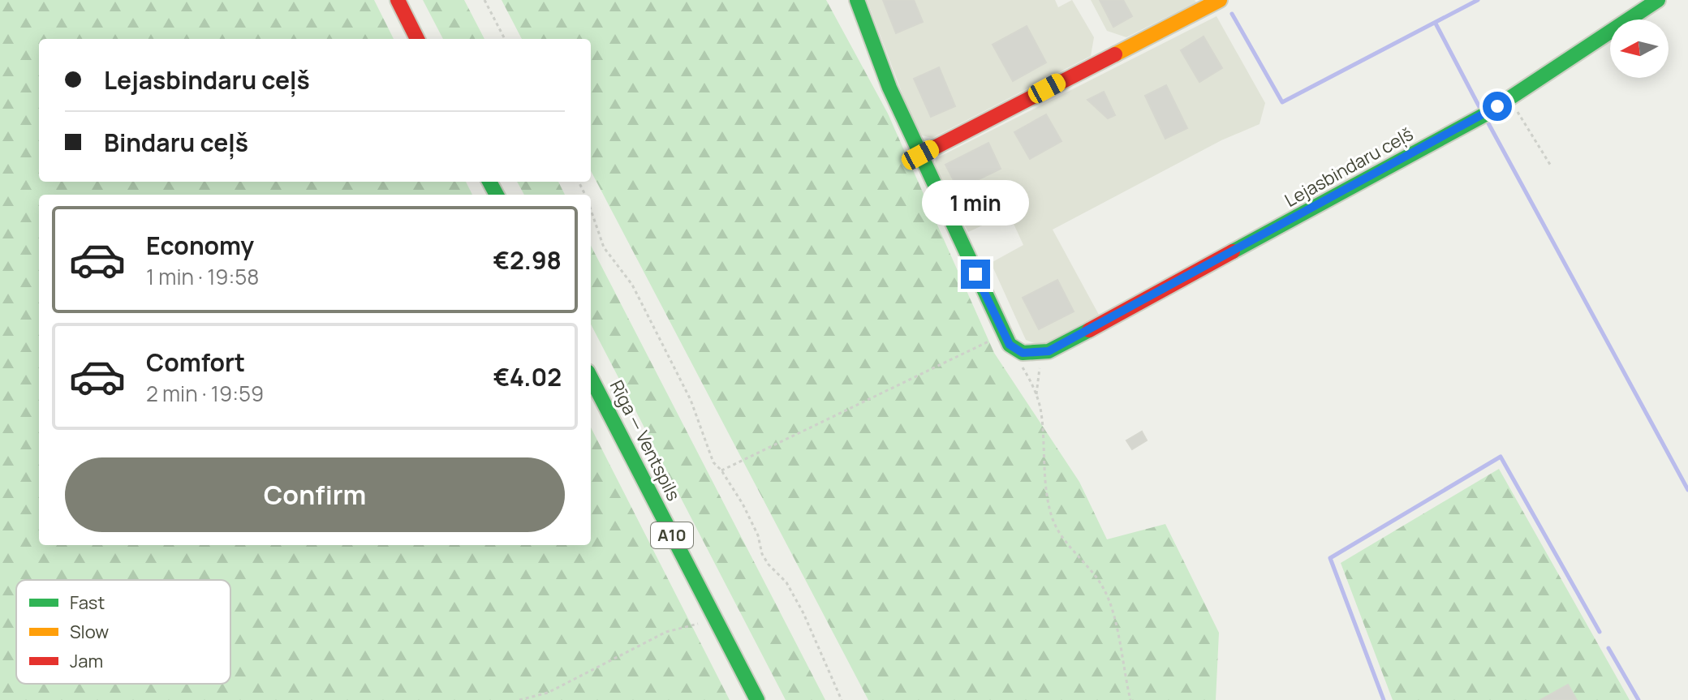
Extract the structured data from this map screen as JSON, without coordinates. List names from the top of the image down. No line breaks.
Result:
{"streets":{"main road":["Lejasbindaru ceļš","Rīga — Ventspils","A10"]},"legend":["Fast","Slow","Jam"],"north":"left","page":{"banner":["Lejasbindaru ceļš","Bindaru ceļš"],"bubble":"1 min","list":[{"name":"Economy","note":"1 min · 19:58","value":"€2.98"},{"name":"Comfort","note":"2 min · 19:59","value":"€4.02"}],"buttons":"Confirm"}}
